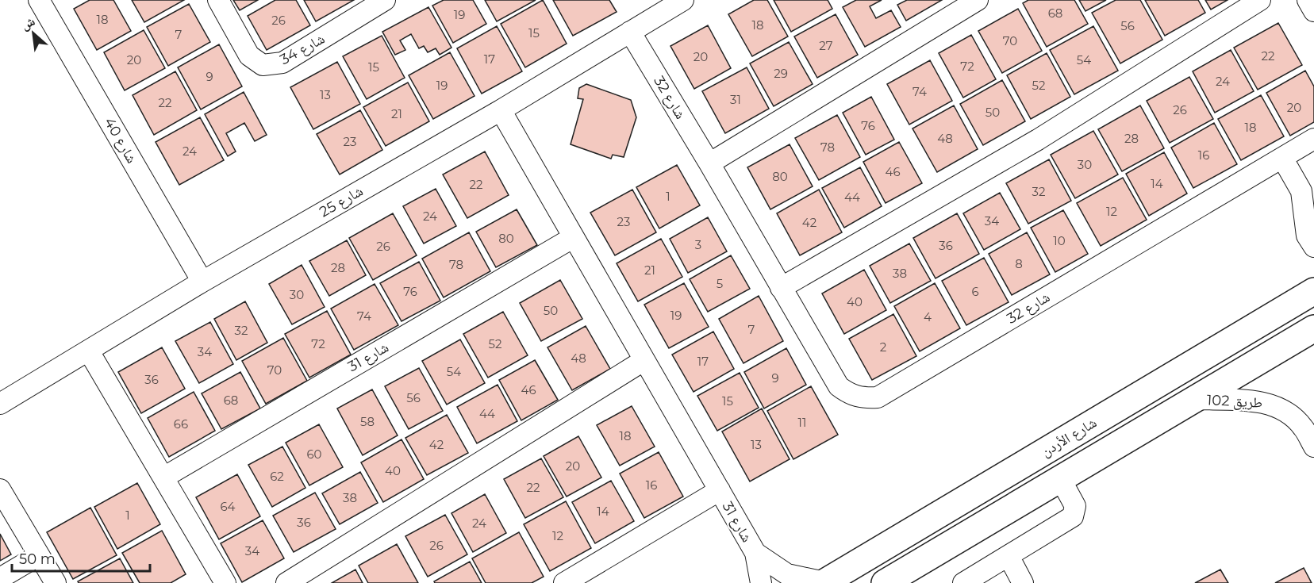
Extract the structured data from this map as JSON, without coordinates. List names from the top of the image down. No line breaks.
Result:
{"streets":{"main road":["شارع الأردن"],"street":["شارع 34","شارع 32","شارع 40","شارع 25","شارع 31","طريق 102"]},"crossings":[["شارع 32","شارع 25"],["شارع 40","شارع 25"],["شارع 25","شارع 31"],["شارع 31","شارع الأردن"]],"house_numbers":["68","19","18","26","18","56","15","7","70","27","22","20","17","20","54","72","15","29","9","24","19","52","74","13","31","22","20","26","50","21","76","18","48","28","23","78","24","16","30","46","80","14","22","32","1","44","12","24","34","23","42","80","10","3","36","26","8","78","28","21","38","5","76","6","30","40","50","19","74","4","7","32","72","52","2","34","48","17","70","54","9","36","46","56","68","15","44","58","11","66","18","42","13","60","20","40","62","16","22","38","64","14","1","36","24","12","26","34"],"scale_bar":"50 m","north":"top left"}
